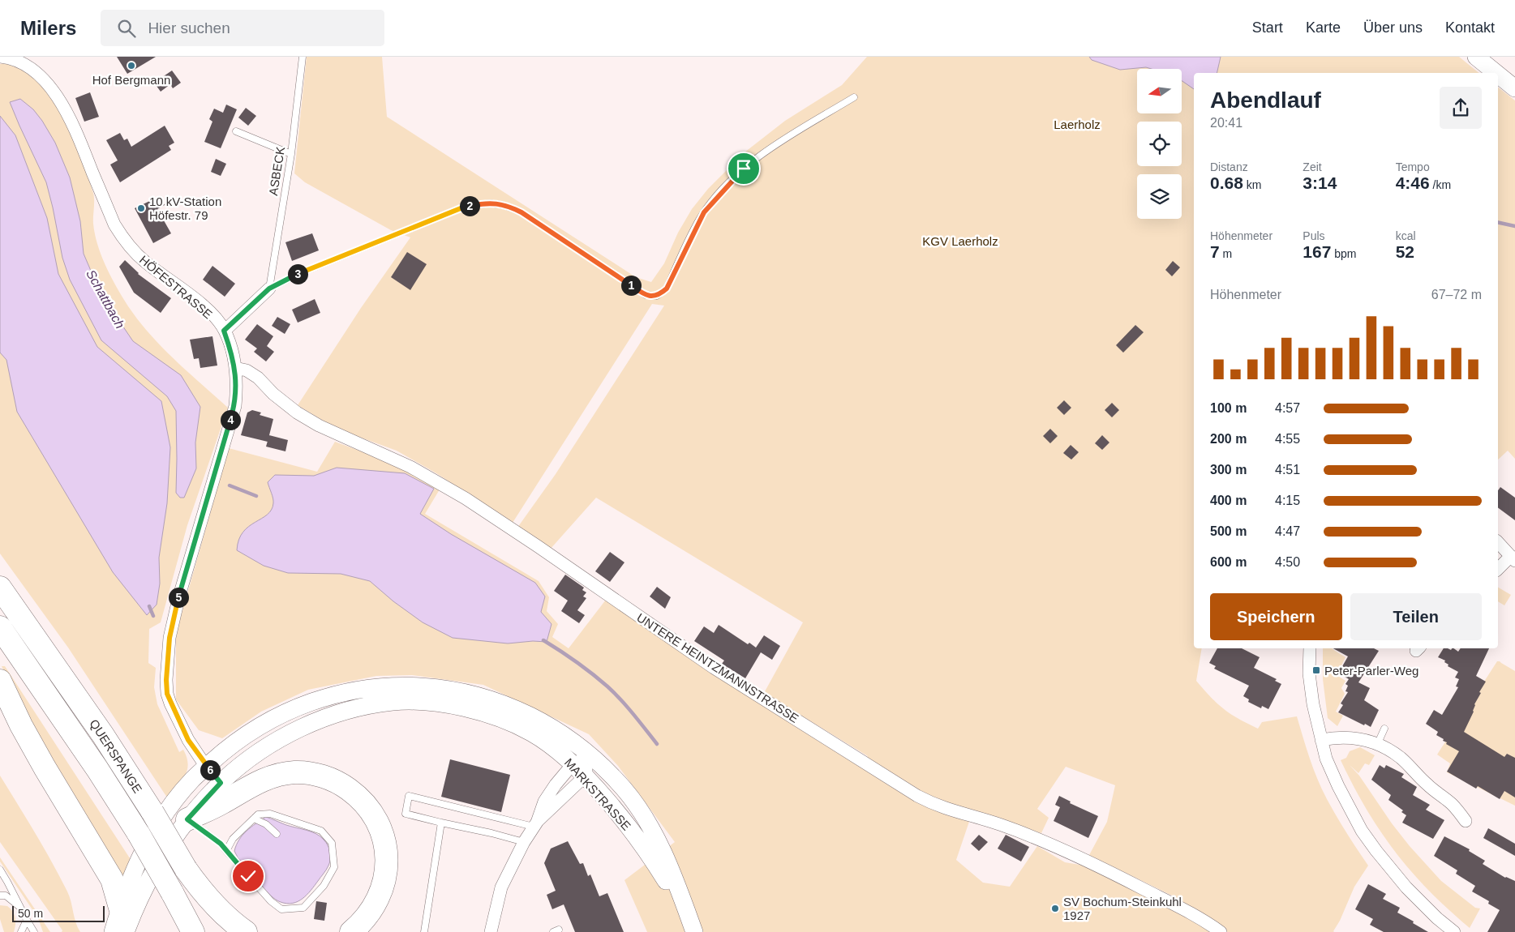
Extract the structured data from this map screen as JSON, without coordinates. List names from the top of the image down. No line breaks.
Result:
{"streets":{"highway":["QUERSPANGE"],"main road":["MARKSTRASSE"],"street":["HÖFESTRASSE","UNTERE HEINTZMANNSTRASSE"],"lane":["ASBECK"]},"crossings":[["HÖFESTRASSE","UNTERE HEINTZMANNSTRASSE"],["HÖFESTRASSE","MARKSTRASSE"]],"water":["Schattbach"],"parks":["Laerholz","KGV Laerholz"],"places":{"other":["Hof Bergmann","10 kV-Station Höfestr. 79","SV Bochum-Steinkuhl 1927"],"transit":["Peter-Parler-Weg"]},"scale_bar":"50 m","north":"left","page":{"header":"Milers","search":"Hier suchen","nav":["Start","Karte","Über uns","Kontakt"],"heading":["Abendlauf","20:41"],"stats":[["Distanz","0.68 km"],["Zeit","3:14"],["Tempo","4:46 /km"],["Höhenmeter","7 m"],["Puls","167 bpm"],["kcal","52"]],"pins":["2","3","1","4","5","6"],"chart":["Höhenmeter","67–72 m"],"list":[{"name":"100 m","note":"4:57"},{"name":"200 m","note":"4:55"},{"name":"300 m","note":"4:51"},{"name":"400 m","note":"4:15"},{"name":"500 m","note":"4:47"},{"name":"600 m","note":"4:50"}],"buttons":["Speichern","Teilen"],"scale":"50 m"}}
